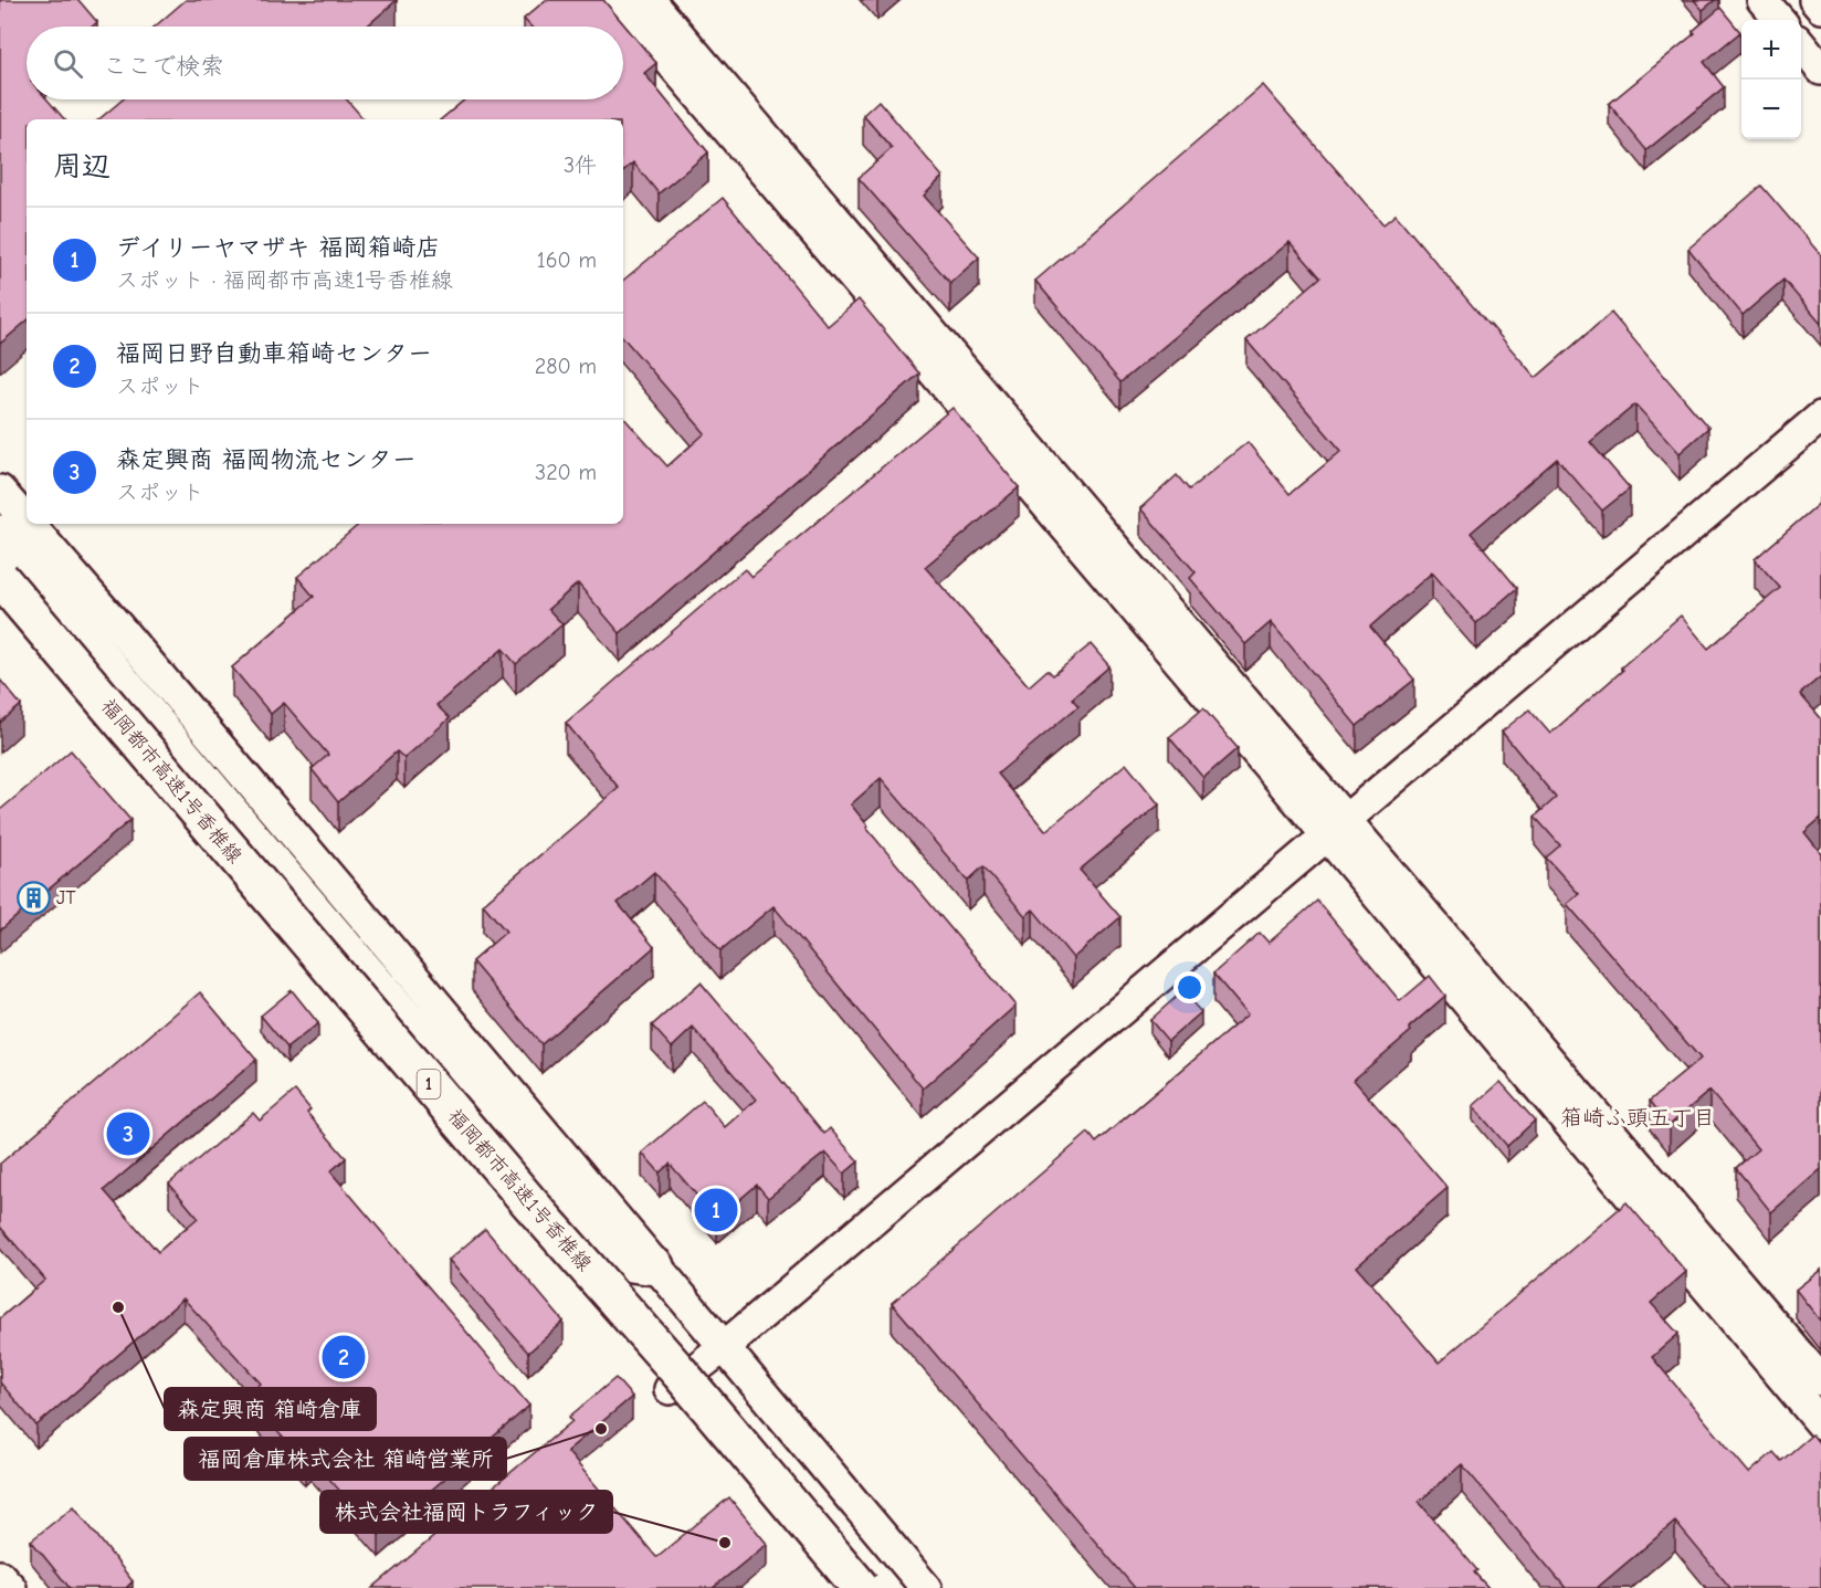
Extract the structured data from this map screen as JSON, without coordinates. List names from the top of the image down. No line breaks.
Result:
{"streets":{"highway":["福岡都市高速1号香椎線","1"]},"districts":["箱崎ふ頭五丁目"],"places":{"building":["JT"],"other":["森定興商 箱崎倉庫","福岡倉庫株式会社 箱崎営業所","株式会社福岡トラフィック"]},"page":{"map_buttons":["+","−"],"search":"ここで検索","heading":["周辺","3件"],"list":[{"mark":"1","name":"デイリーヤマザキ 福岡箱崎店","note":"スポット · 福岡都市高速1号香椎線","value":"160 m"},{"mark":"2","name":"福岡日野自動車箱崎センター","note":"スポット","value":"280 m"},{"mark":"3","name":"森定興商 福岡物流センター","note":"スポット","value":"320 m"}],"pins":["3","1","2"]}}
